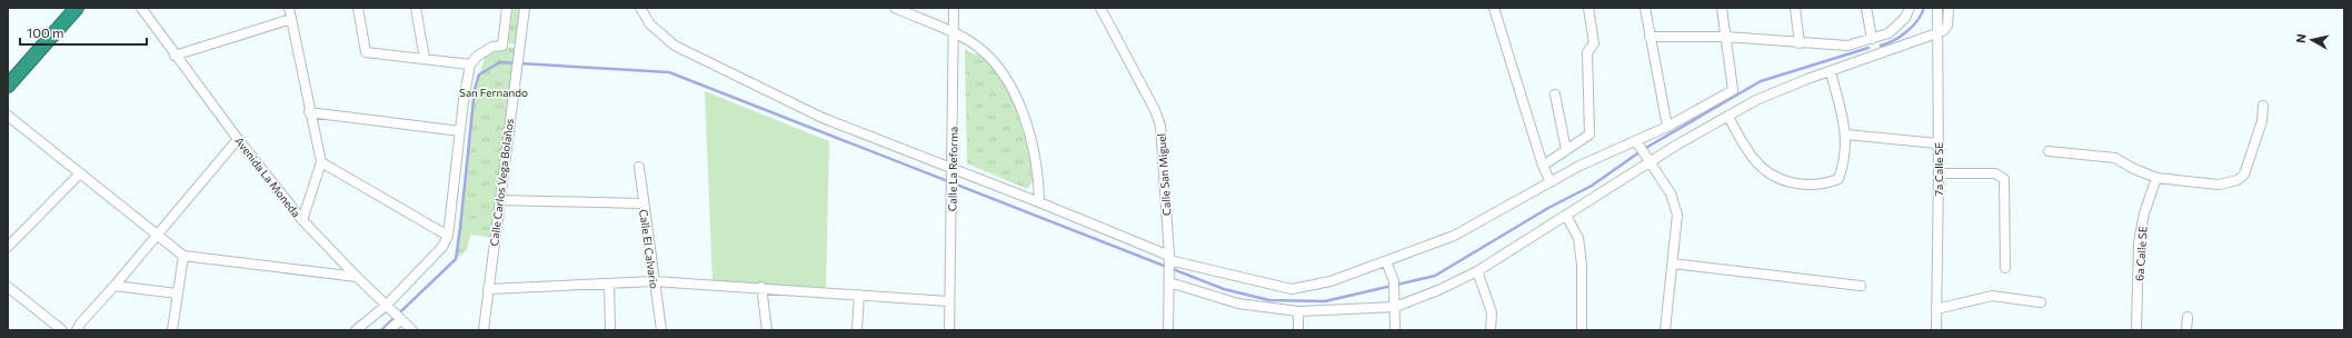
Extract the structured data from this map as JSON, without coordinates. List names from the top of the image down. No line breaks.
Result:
{"streets":{"street":["Calle La Reforma","7a Calle SE","Calle San Miguel","Avenida La Moneda","Calle Carlos Vega Bolaños","Calle El Calvario","6a Calle SE"]},"parks":["San Fernando"],"scale_bar":"100 m","north":"left"}
